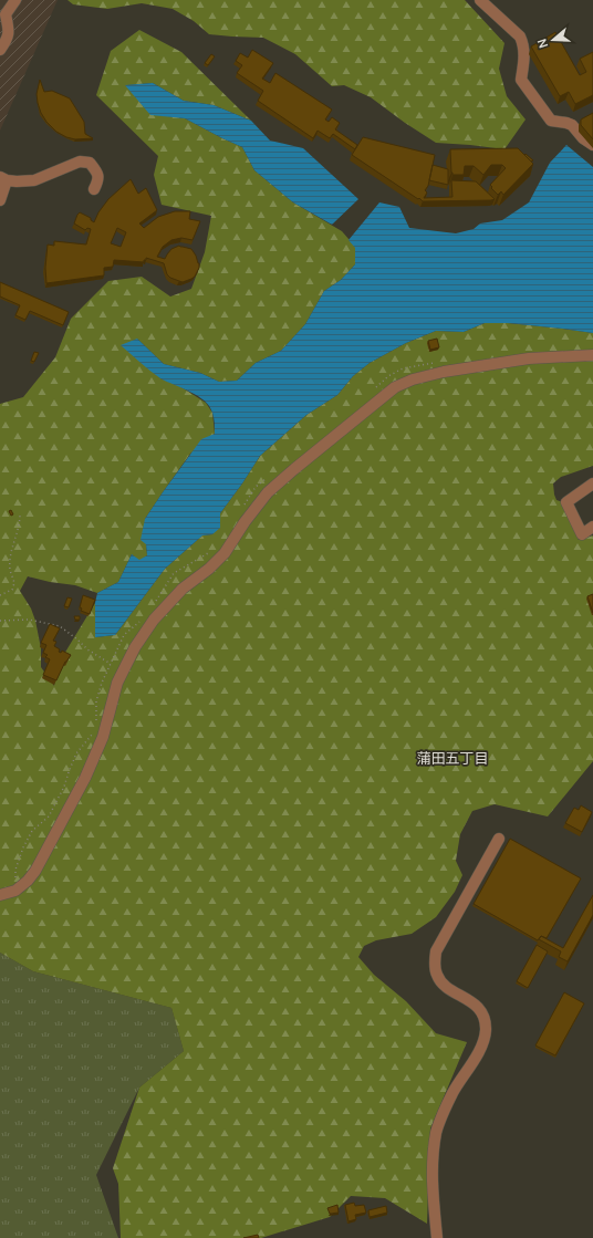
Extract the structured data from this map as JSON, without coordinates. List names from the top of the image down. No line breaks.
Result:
{"districts":["蒲田五丁目"],"north":"left"}
